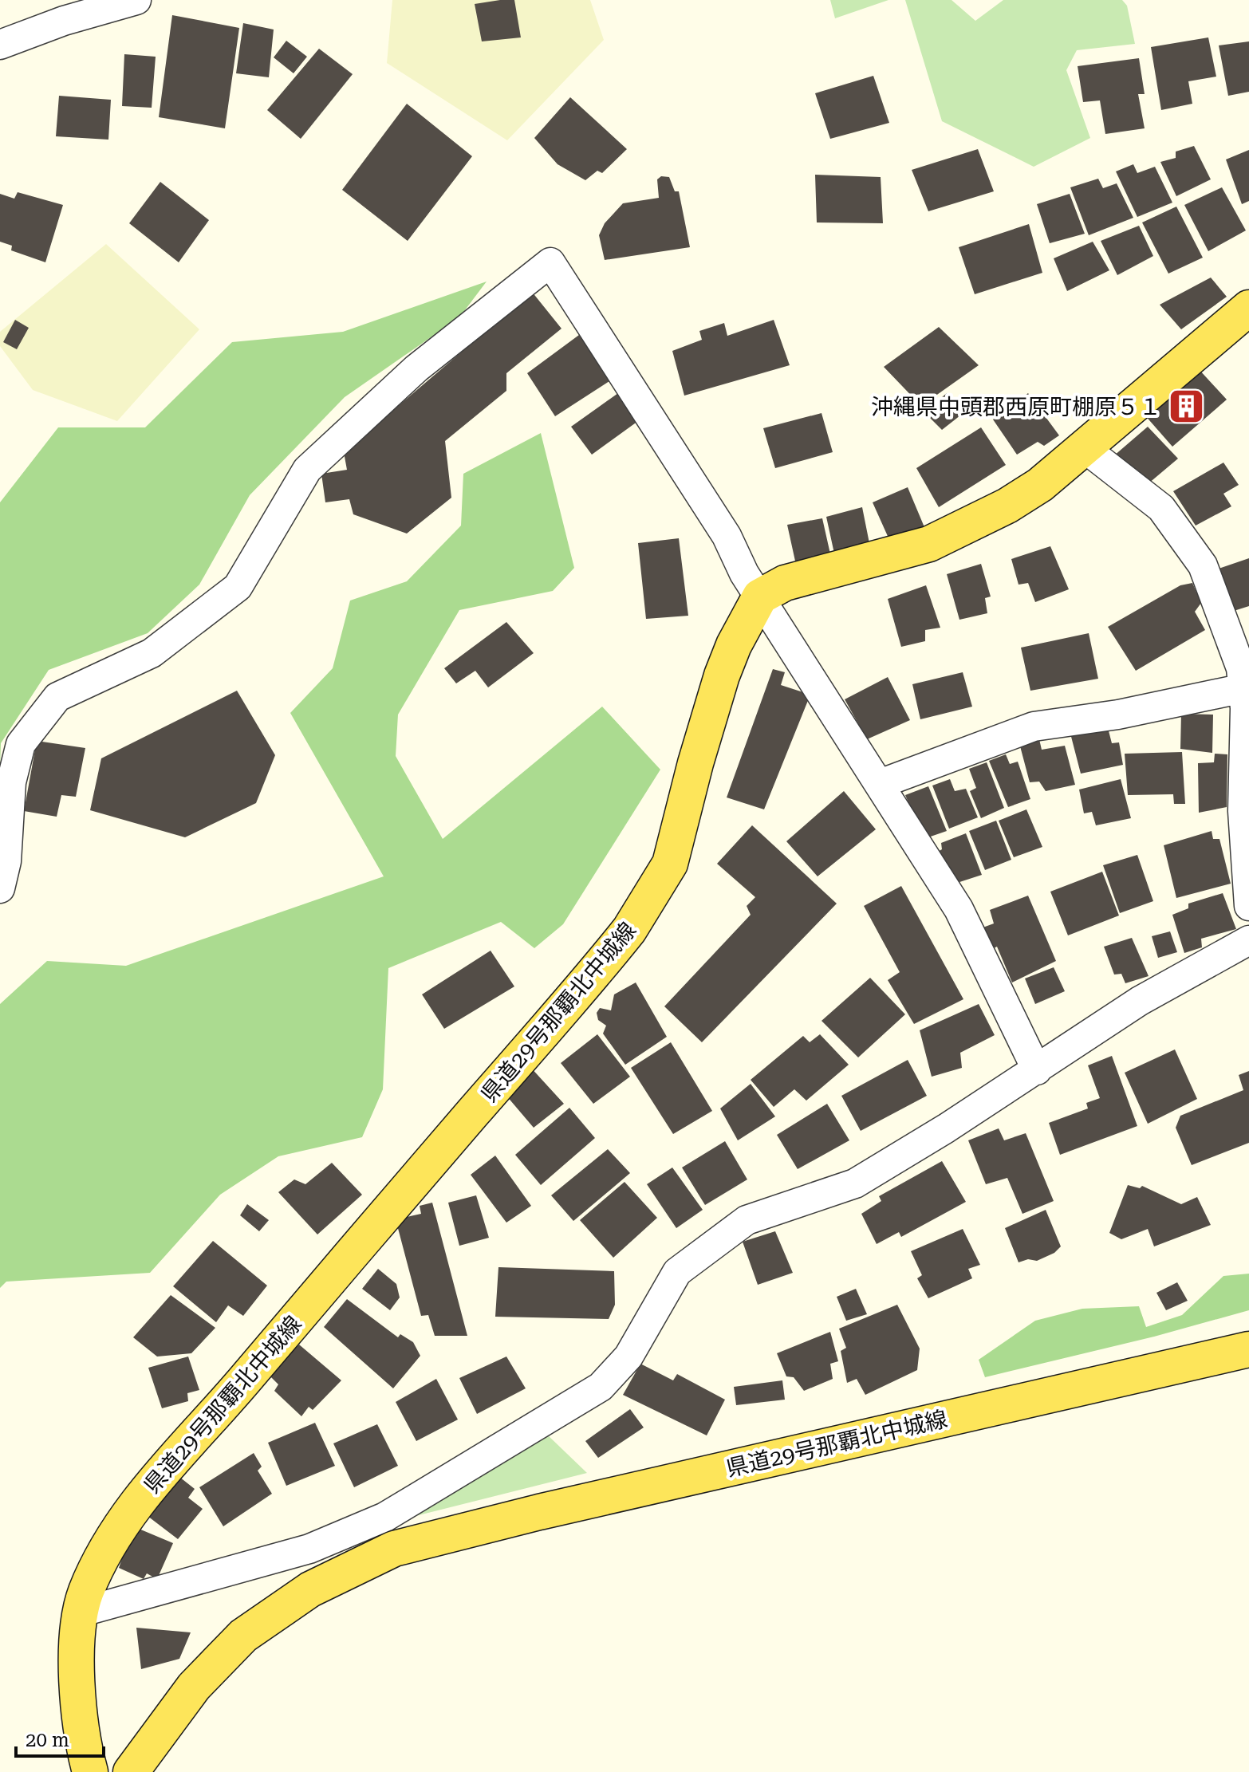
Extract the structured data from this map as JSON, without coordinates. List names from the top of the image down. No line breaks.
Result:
{"streets":{"main road":["県道29号那覇北中城線"]},"places":{"building":["沖縄県中頭郡西原町棚原５１"]},"scale_bar":"20 m"}
